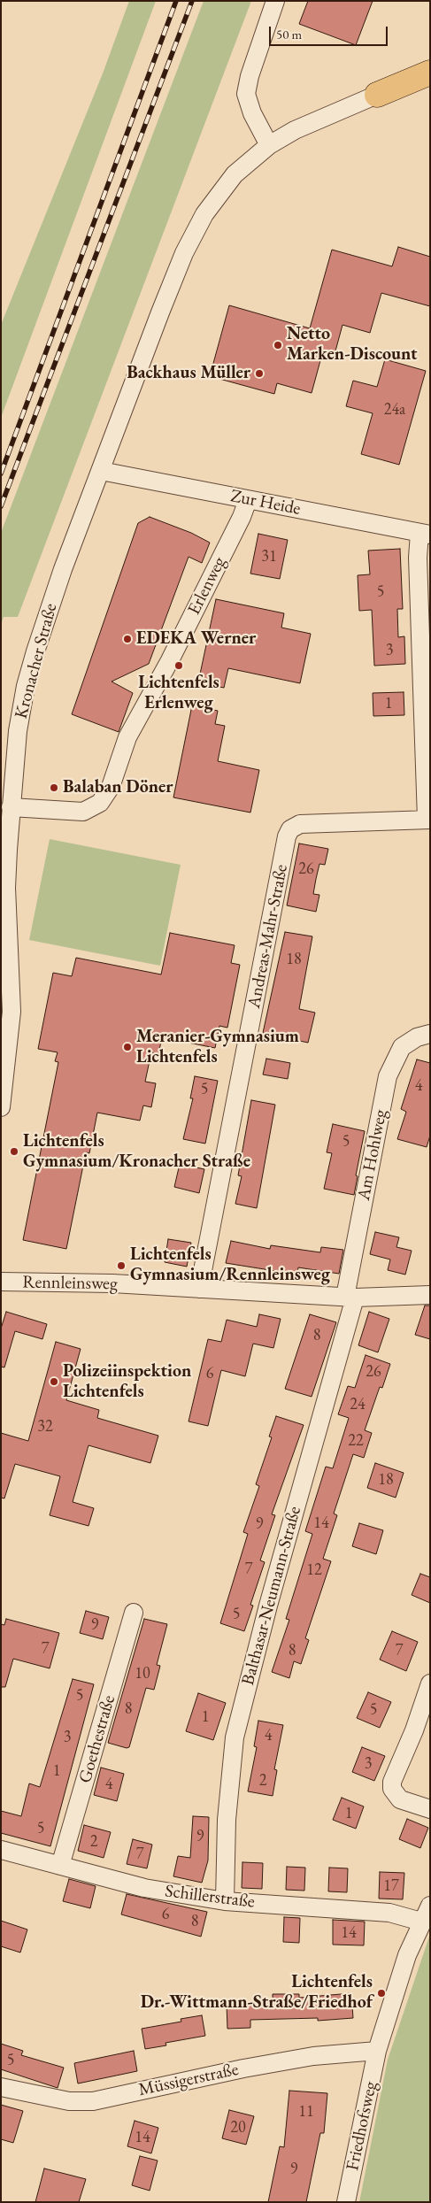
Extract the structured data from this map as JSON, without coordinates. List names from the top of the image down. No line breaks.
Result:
{"streets":{"street":["Zur Heide","Erlenweg","Kronacher Straße","Andreas-Mahr-Straße","Am Hohlweg","Rennleinsweg","Balthasar-Neumann-Straße","Goethestraße","Schillerstraße","Müssigerstraße","Friedhofsweg"]},"crossings":[["Zur Heide","Erlenweg"],["Zur Heide","Kronacher Straße"],["Erlenweg","Kronacher Straße"],["Andreas-Mahr-Straße","Rennleinsweg"],["Am Hohlweg","Rennleinsweg"],["Am Hohlweg","Balthasar-Neumann-Straße"],["Rennleinsweg","Balthasar-Neumann-Straße"],["Balthasar-Neumann-Straße","Schillerstraße"],["Goethestraße","Schillerstraße"],["Schillerstraße","Friedhofsweg"],["Müssigerstraße","Friedhofsweg"]],"places":["Netto Marken-Discount","Backhaus Müller","EDEKA Werner","Lichtenfels Erlenweg","Balaban Döner","Meranier-Gymnasium Lichtenfels","Lichtenfels Gymnasium/Kronacher Straße","Lichtenfels Gymnasium/Rennleinsweg","Polizeiinspektion Lichtenfels","Lichtenfels Dr.-Wittmann-Straße/Friedhof"],"house_numbers":["24a","31","5","3","1","26","18","4","5","5","8","26","6","24","32","22","18","14","9","7","12","5","9","7","8","7","10","5","8","5","1","4","3","3","1","2","4","1","5","9","2","7","17","6","8","14","5","11","20","14","9"],"scale_bar":"50 m"}
